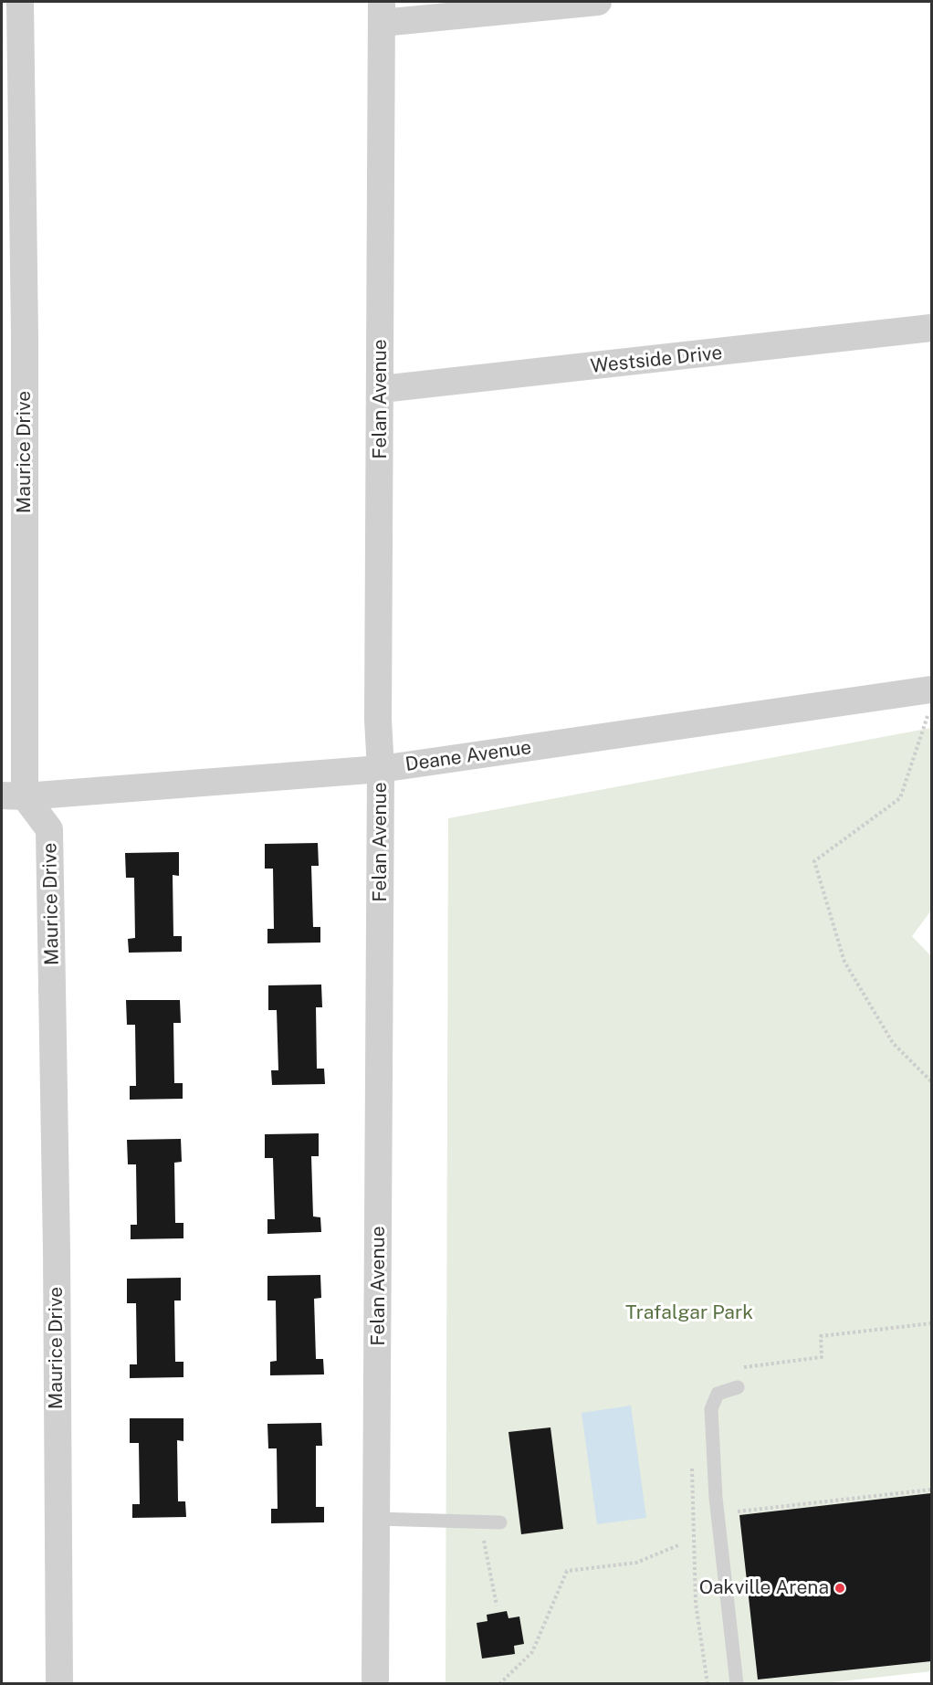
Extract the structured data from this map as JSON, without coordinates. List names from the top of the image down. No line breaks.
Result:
{"streets":{"street":["Westside Drive","Felan Avenue","Maurice Drive","Deane Avenue"]},"crossings":[["Westside Drive","Felan Avenue"],["Felan Avenue","Deane Avenue"],["Maurice Drive","Deane Avenue"]],"parks":["Trafalgar Park"],"places":["Oakville Arena"]}
